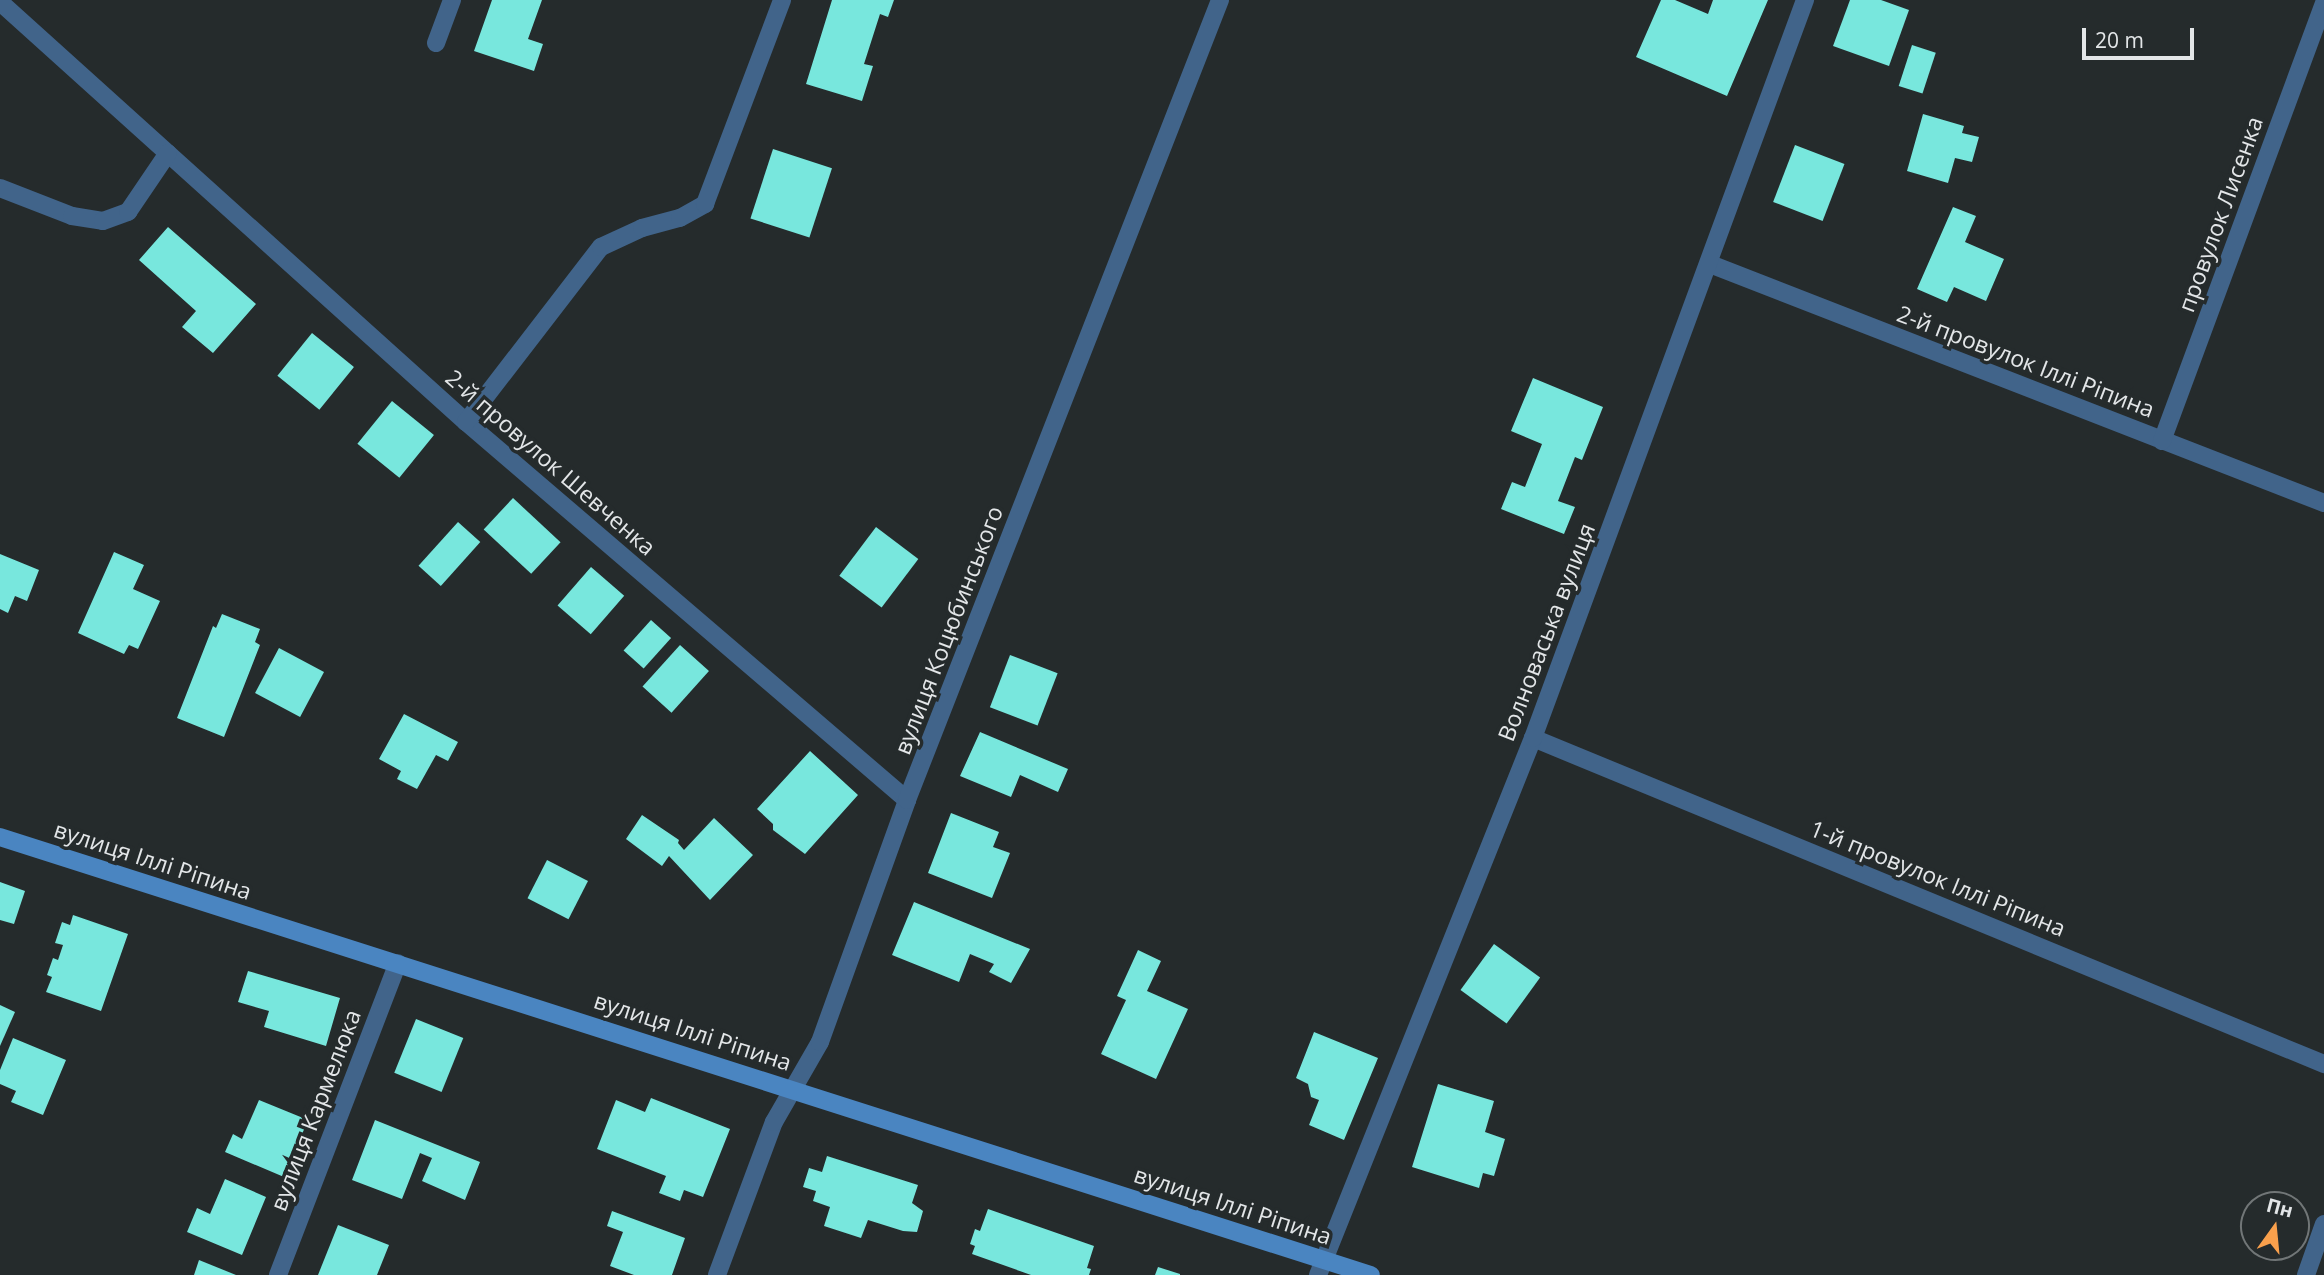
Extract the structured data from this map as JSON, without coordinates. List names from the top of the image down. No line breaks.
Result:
{"streets":{"street":["провулок Лисенка","2-й провулок Іллі Ріпина","2-й провулок Шевченка","вулиця Коцюбинського","Волноваська вулиця","вулиця Іллі Ріпина","1-й провулок Іллі Ріпина","вулиця Кармелюка"]},"crossings":[["провулок Лисенка","2-й провулок Іллі Ріпина"],["2-й провулок Іллі Ріпина","Волноваська вулиця"],["2-й провулок Шевченка","вулиця Коцюбинського"],["вулиця Коцюбинського","вулиця Іллі Ріпина"],["Волноваська вулиця","вулиця Іллі Ріпина"],["Волноваська вулиця","1-й провулок Іллі Ріпина"],["вулиця Іллі Ріпина","вулиця Кармелюка"]],"scale_bar":"20 m","north":"top"}
